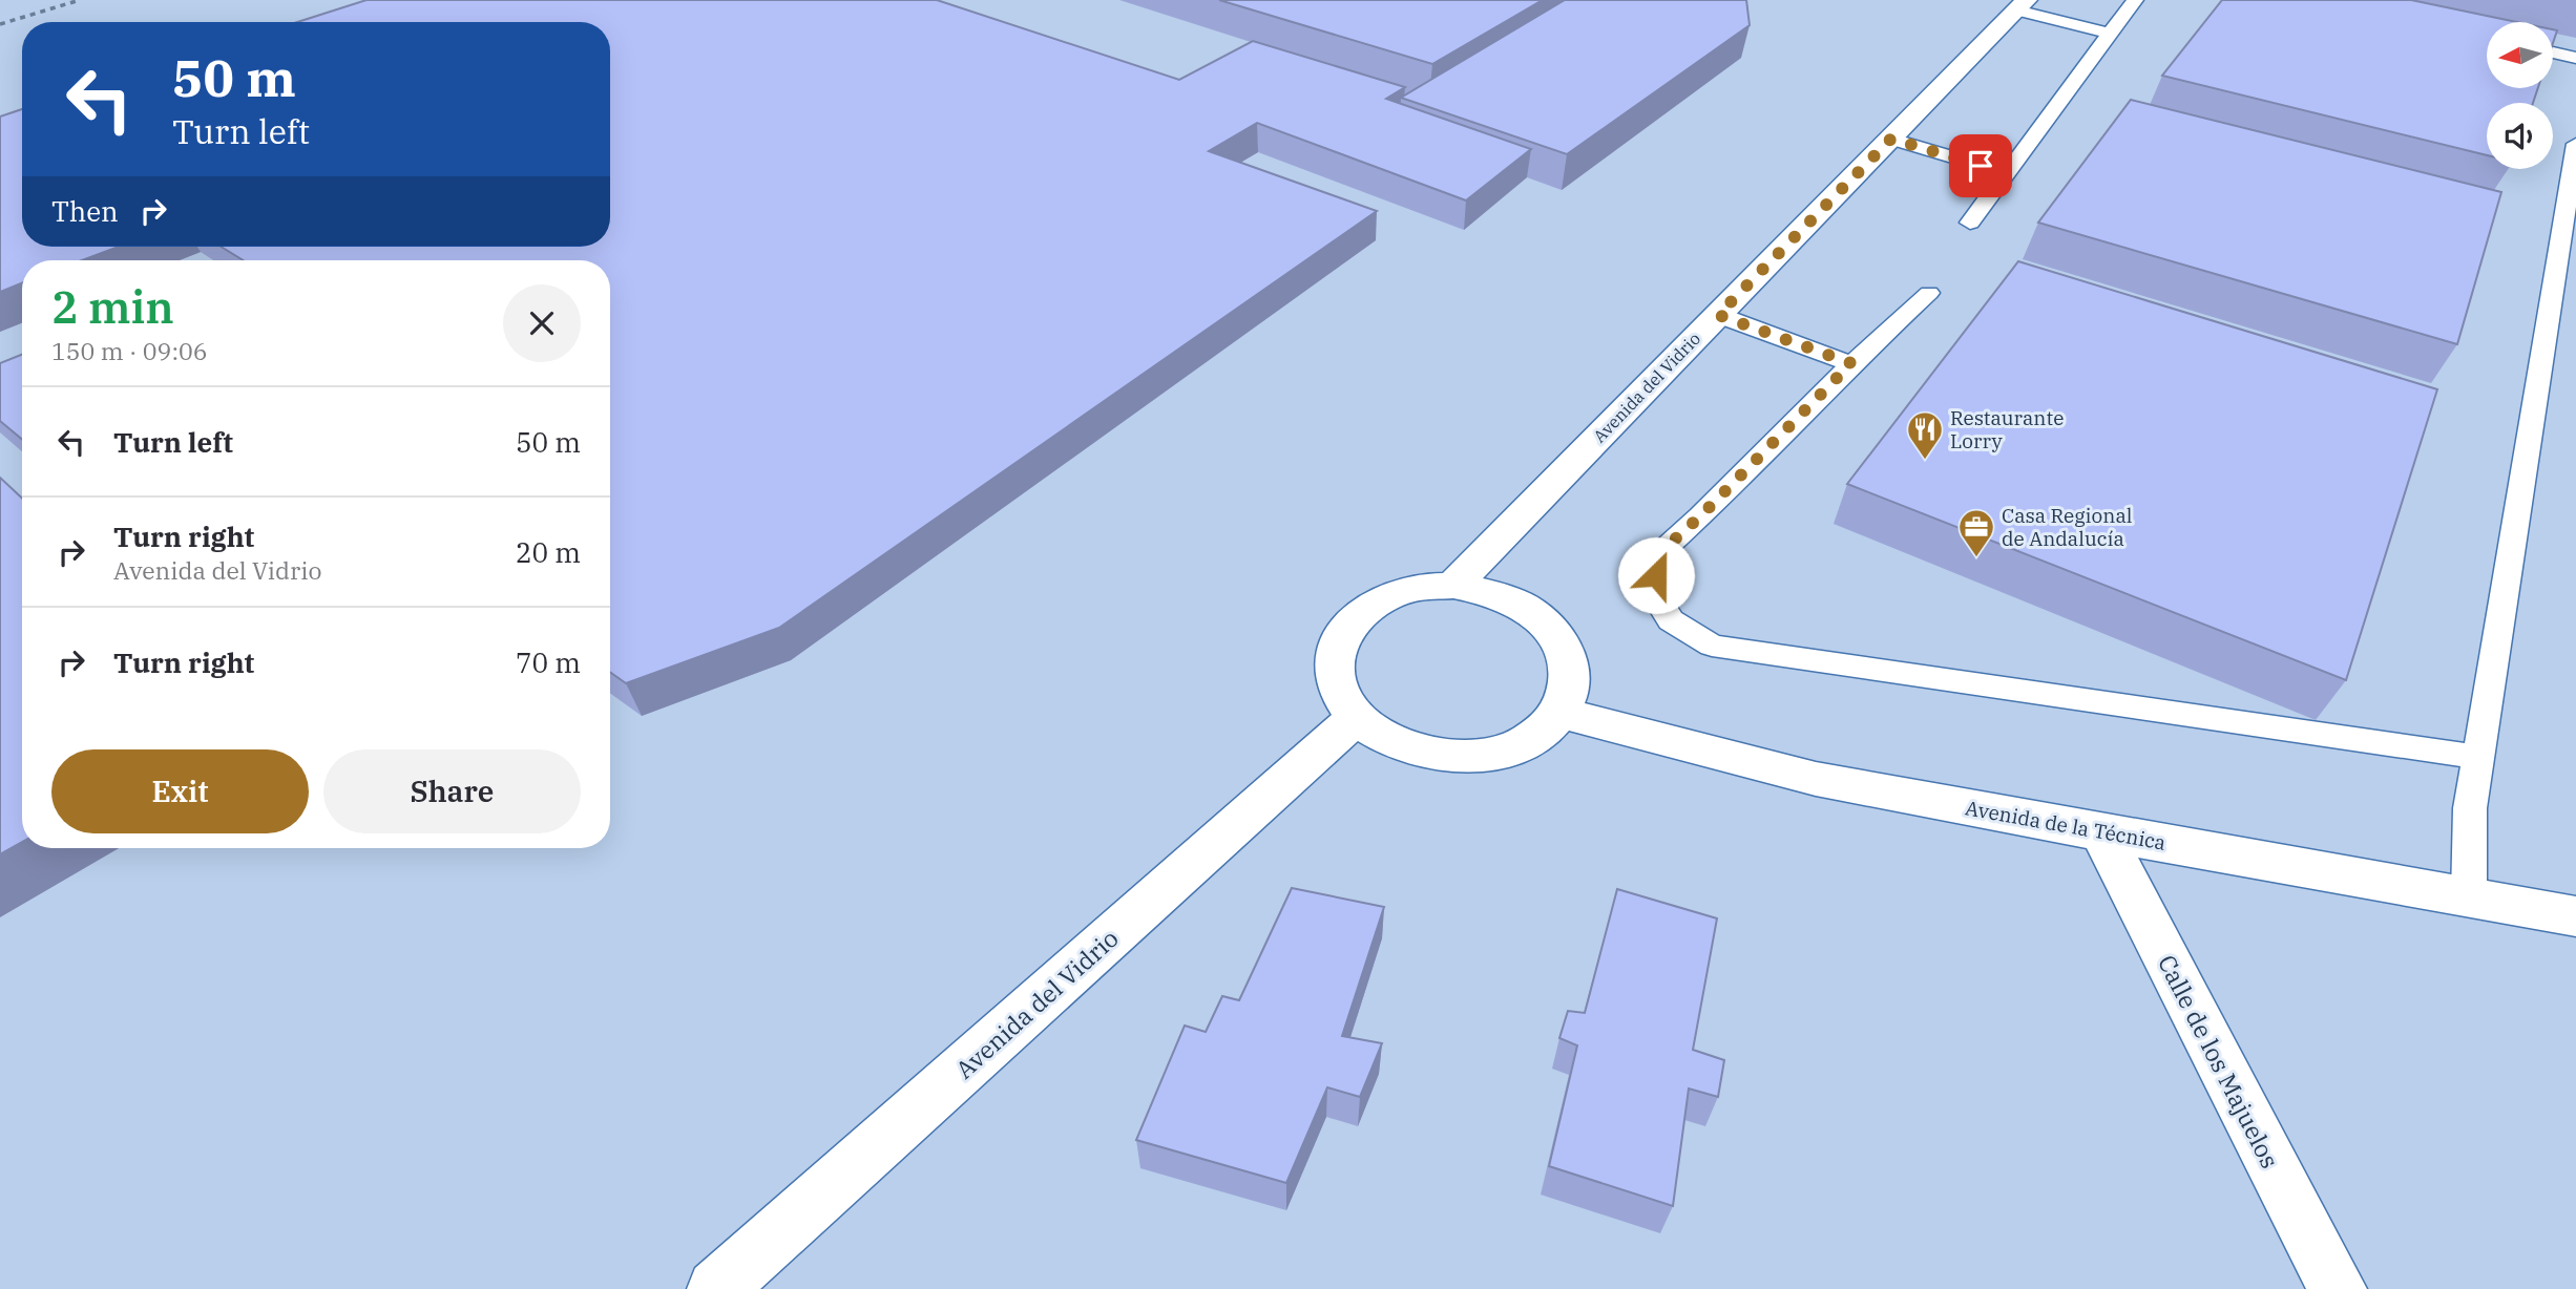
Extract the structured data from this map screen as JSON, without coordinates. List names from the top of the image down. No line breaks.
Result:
{"streets":{"street":["Avenida del Vidrio","Avenida de la Técnica","Calle de los Majuelos"]},"crossings":[["Avenida del Vidrio","Avenida de la Técnica"],["Avenida de la Técnica","Calle de los Majuelos"]],"places":{"restaurant":["Restaurante Lorry"],"office":["Casa Regional de Andalucía"]},"north":"left","page":{"turn":["50 m","Turn left"],"then":"Then","heading":["2 min","150 m · 09:06"],"list":[{"name":"Turn left","value":"50 m"},{"name":"Turn right","note":"Avenida del Vidrio","value":"20 m"},{"name":"Turn right","value":"70 m"}],"buttons":["Exit","Share"]}}
